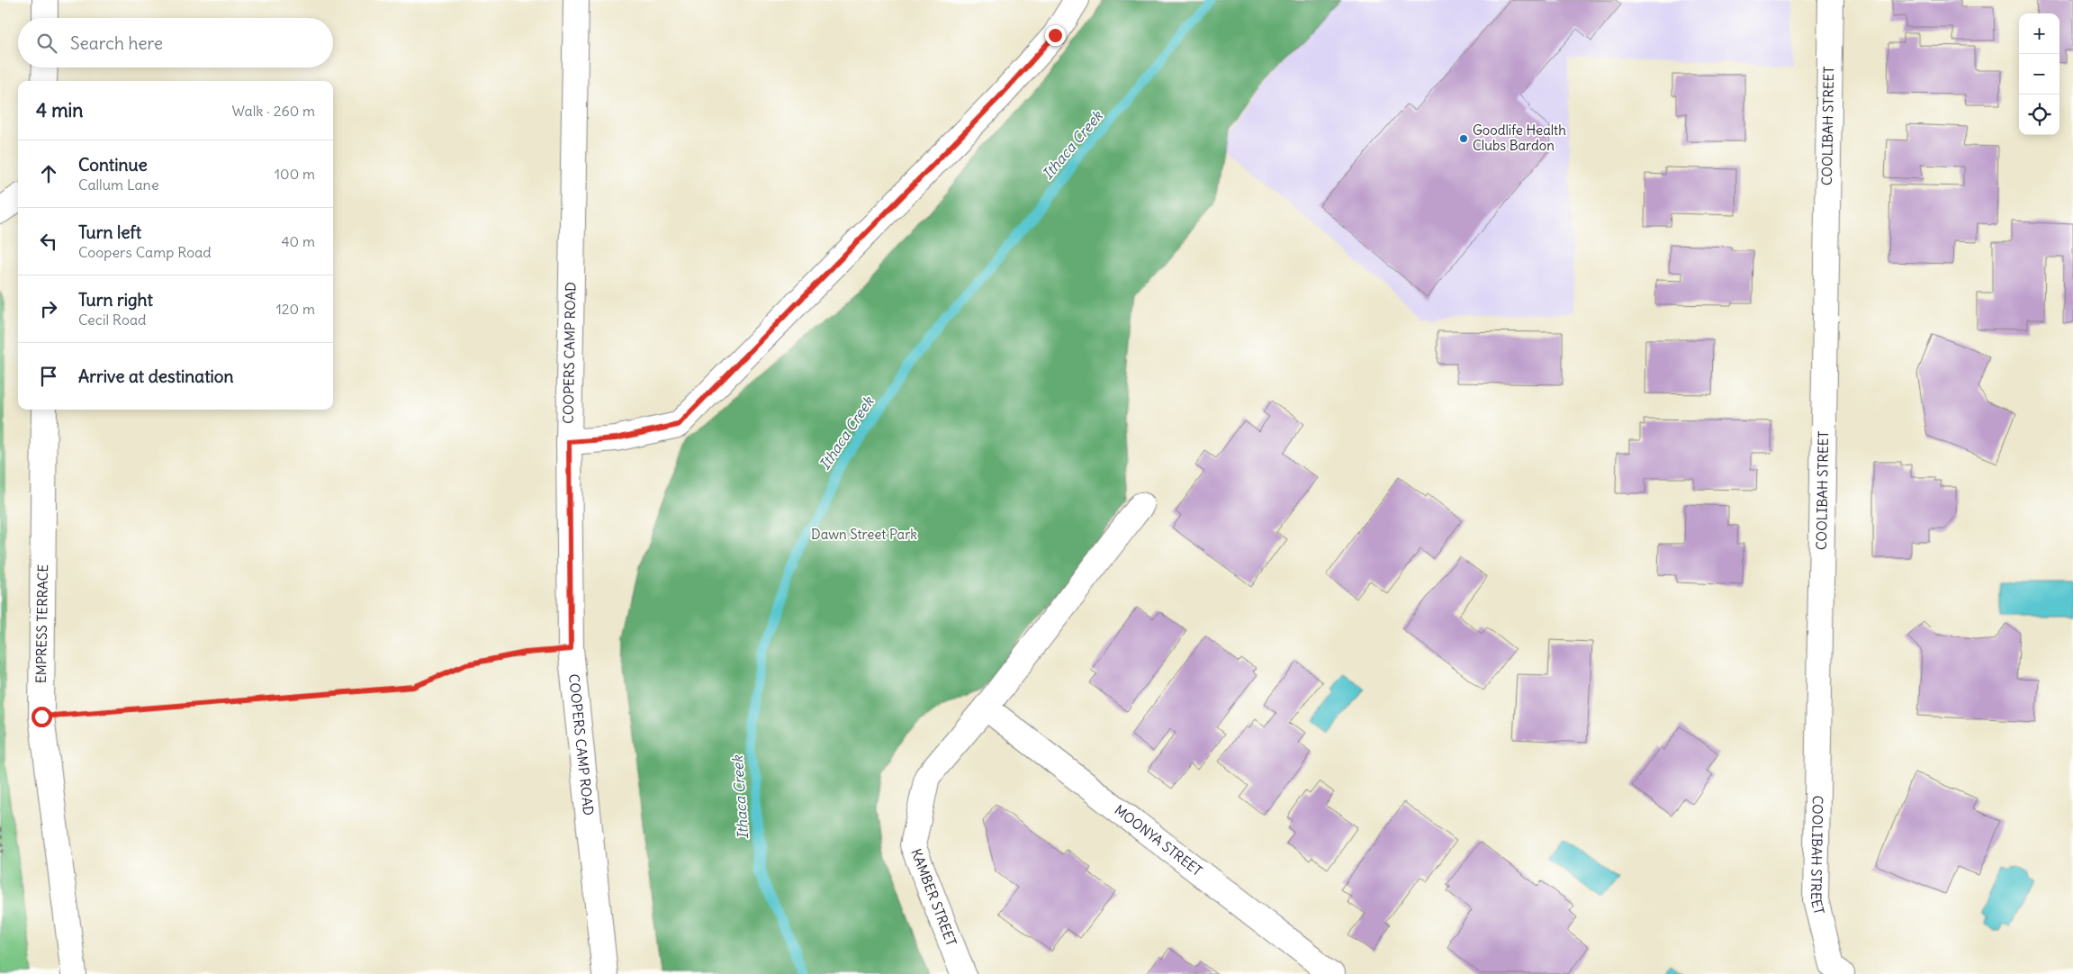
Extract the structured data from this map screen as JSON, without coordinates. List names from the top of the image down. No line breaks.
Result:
{"streets":{"street":["COOLIBAH STREET","COOPERS CAMP ROAD","EMPRESS TERRACE","MOONYA STREET","KAMBER STREET"]},"crossings":[["MOONYA STREET","KAMBER STREET"]],"water":["Ithaca Creek"],"parks":["Dawn Street Park"],"places":["Goodlife Health Clubs Bardon"],"page":{"map_buttons":["+","−"],"search":"Search here","heading":["4 min","Walk · 260 m"],"list":[["Continue","Callum Lane","100 m"],["Turn left","Coopers Camp Road","40 m"],["Turn right","Cecil Road","120 m"],"Arrive at destination"]}}
